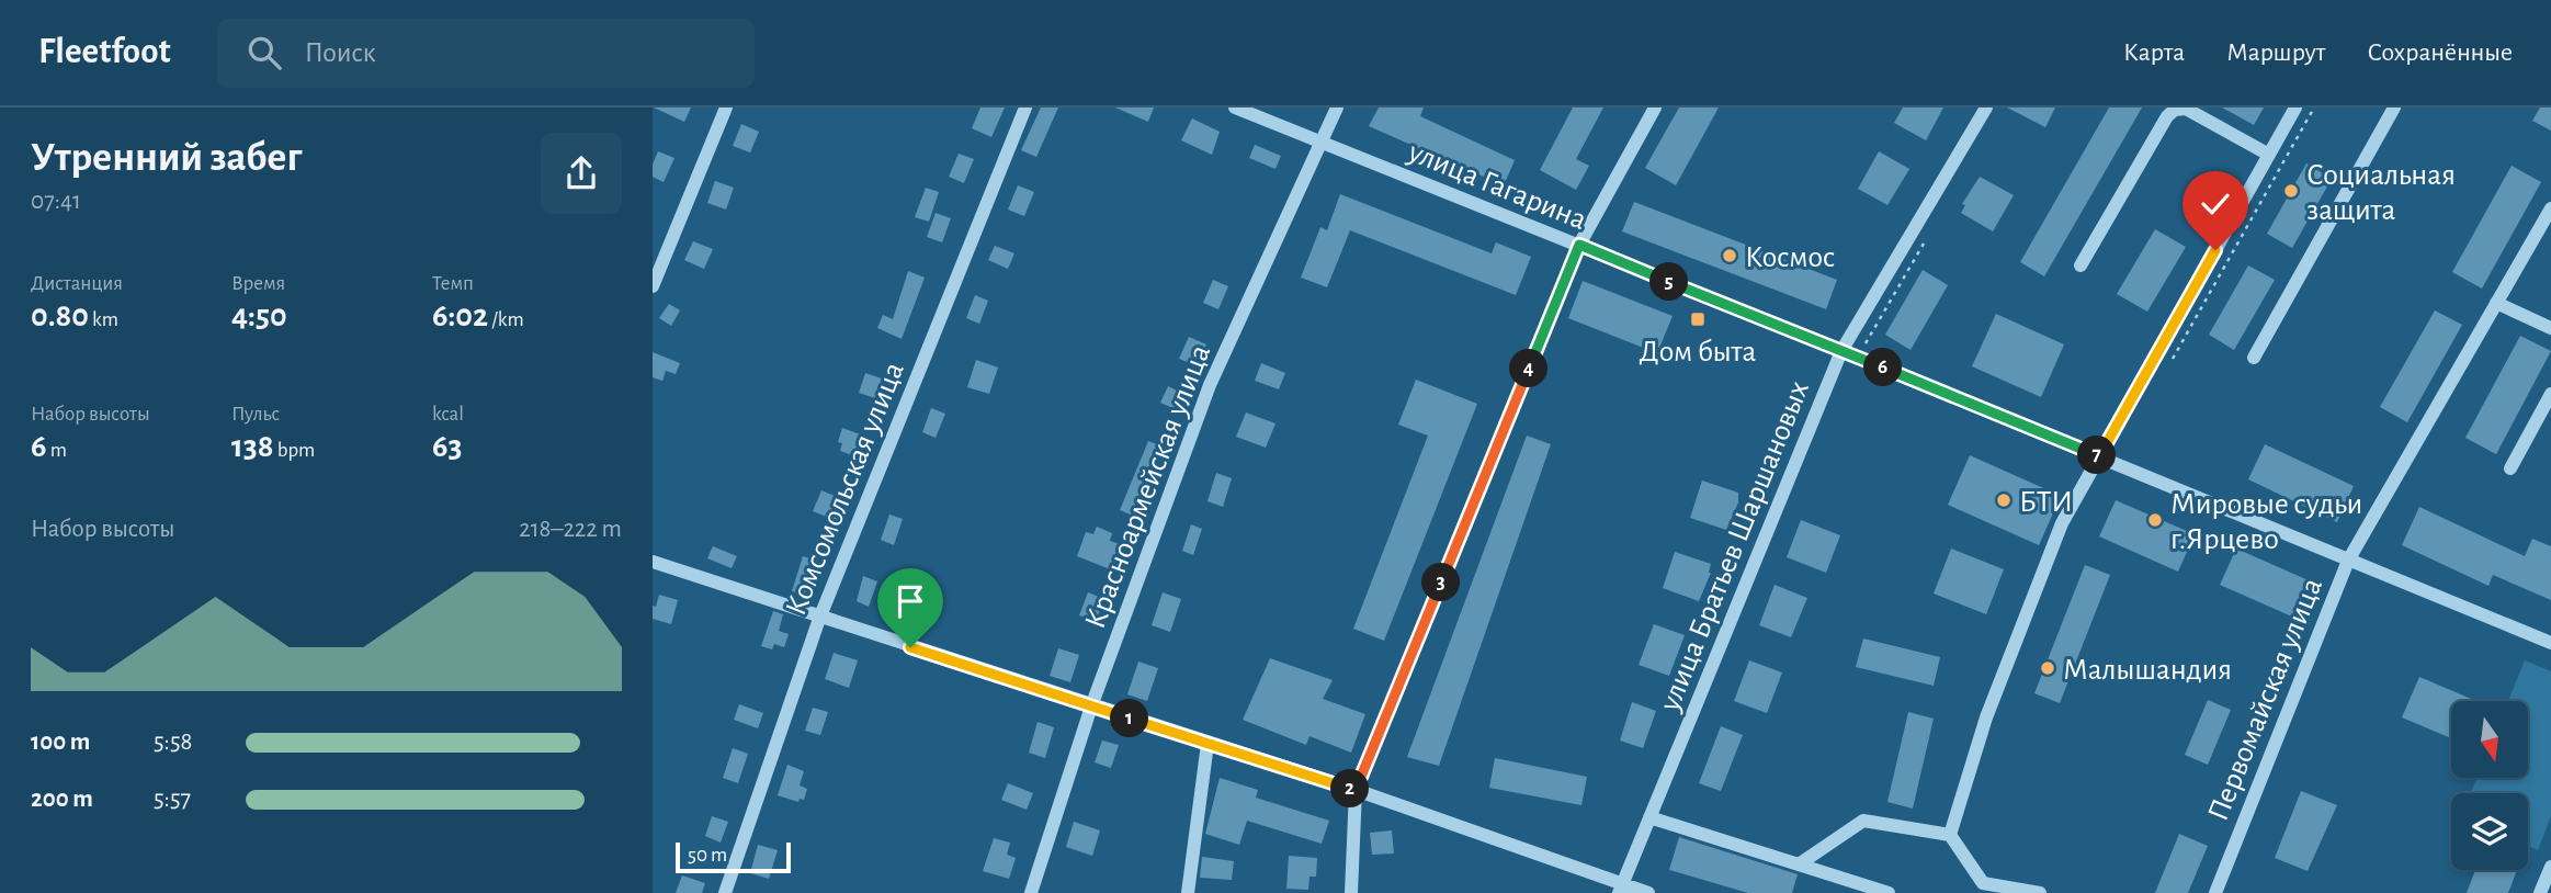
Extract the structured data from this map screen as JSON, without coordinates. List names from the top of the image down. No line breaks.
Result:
{"streets":{"street":["улица Гагарина","Красноармейская улица","Комсомольская улица","улица Братьев Шаршановых","Первомайская улица"]},"crossings":[["улица Гагарина","Красноармейская улица"],["улица Гагарина","улица Братьев Шаршановых"],["улица Гагарина","Первомайская улица"]],"places":{"other":["Социальная защита","Космос","БТИ","Мировые судьи г.Ярцево","Малышандия"],"transit":["Дом быта"]},"scale_bar":"50 m","north":"bottom","page":{"header":"Fleetfoot","search":"Поиск","nav":["Карта","Маршрут","Сохранённые"],"heading":["Утренний забег","07:41"],"stats":[["Дистанция","0.80 km"],["Время","4:50"],["Темп","6:02 /km"],["Набор высоты","6 m"],["Пульс","138 bpm"],["kcal","63"]],"pins":["5","6","4","7","3","1","2"],"chart":["Набор высоты","218–222 m"],"list":[{"name":"100 m","note":"5:58"},{"name":"200 m","note":"5:57"}],"scale":"50 m"}}
